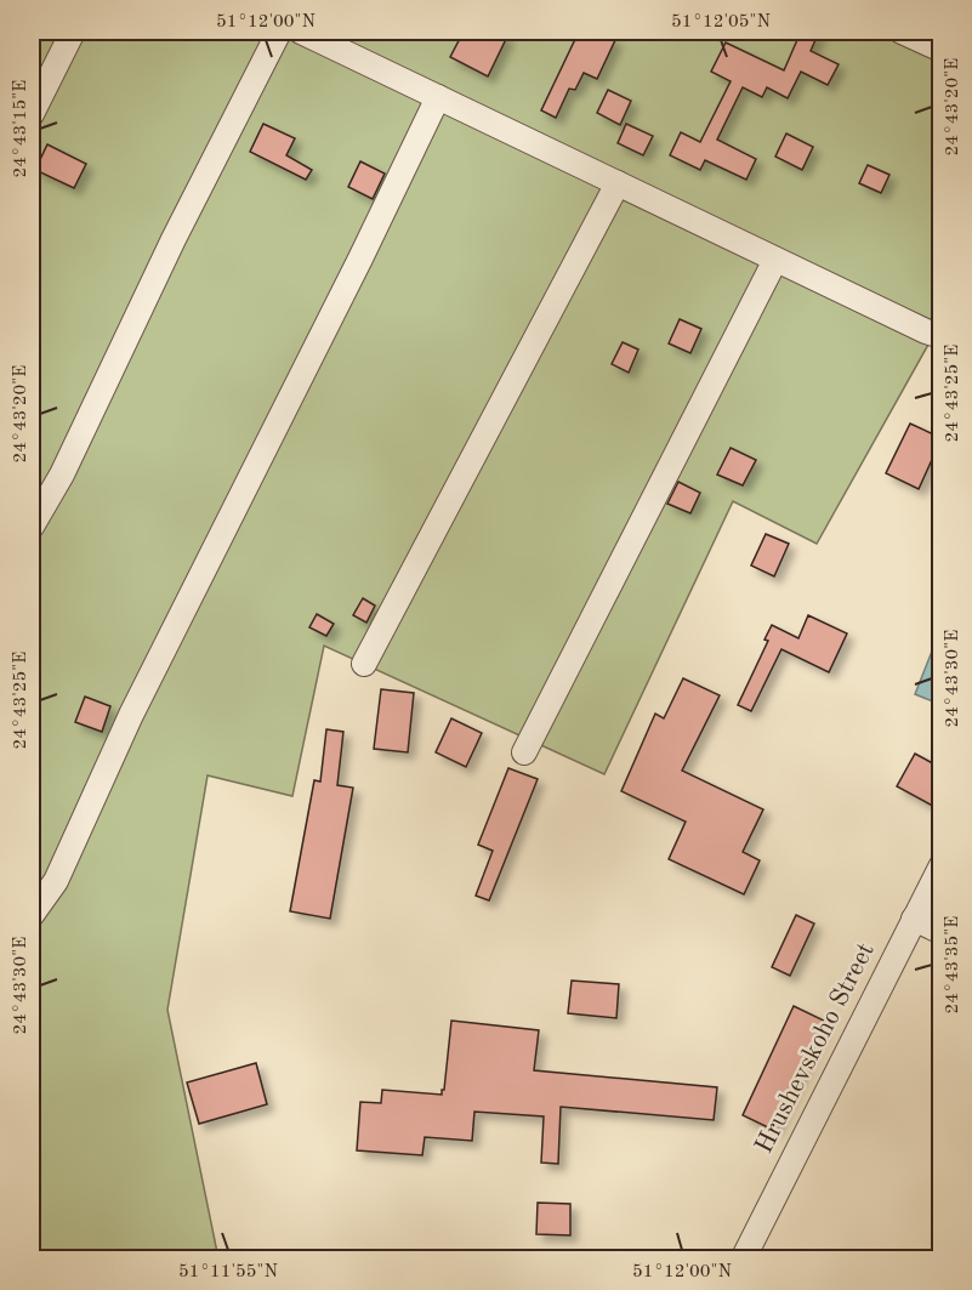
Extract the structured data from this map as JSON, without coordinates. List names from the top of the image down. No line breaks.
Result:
{"streets":{"street":["Hrushevskoho Street"]},"coordinates":["51°12'00\"N","51°12'05\"N","24°43'20\"E","24°43'15\"E","24°43'25\"E","24°43'30\"E","24°43'35\"E","51°11'55\"N"]}
